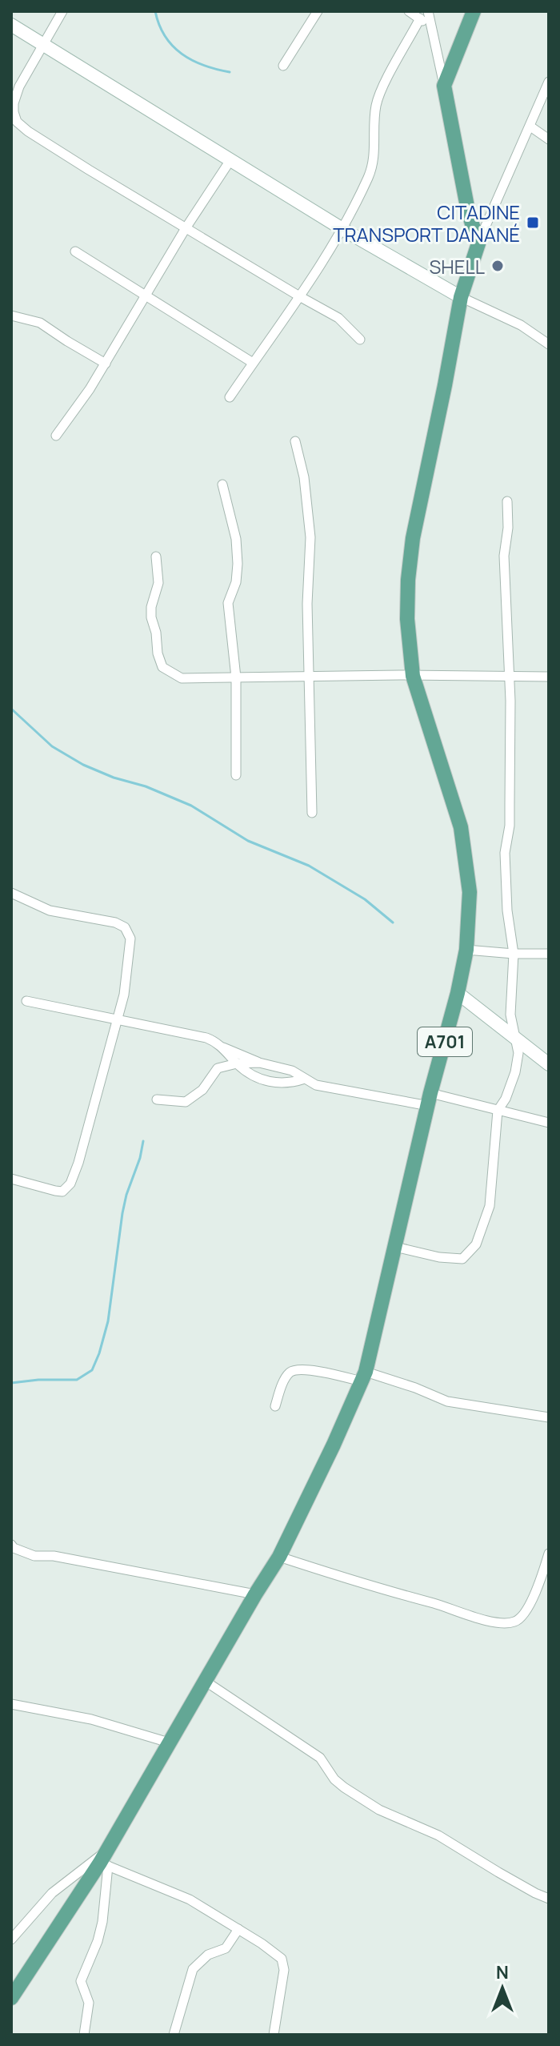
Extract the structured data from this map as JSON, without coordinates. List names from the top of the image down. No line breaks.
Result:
{"streets":{"main road":["A701"]},"places":{"transit":["CITADINE TRANSPORT DANANÉ"],"other":["SHELL"]},"north":"top"}
